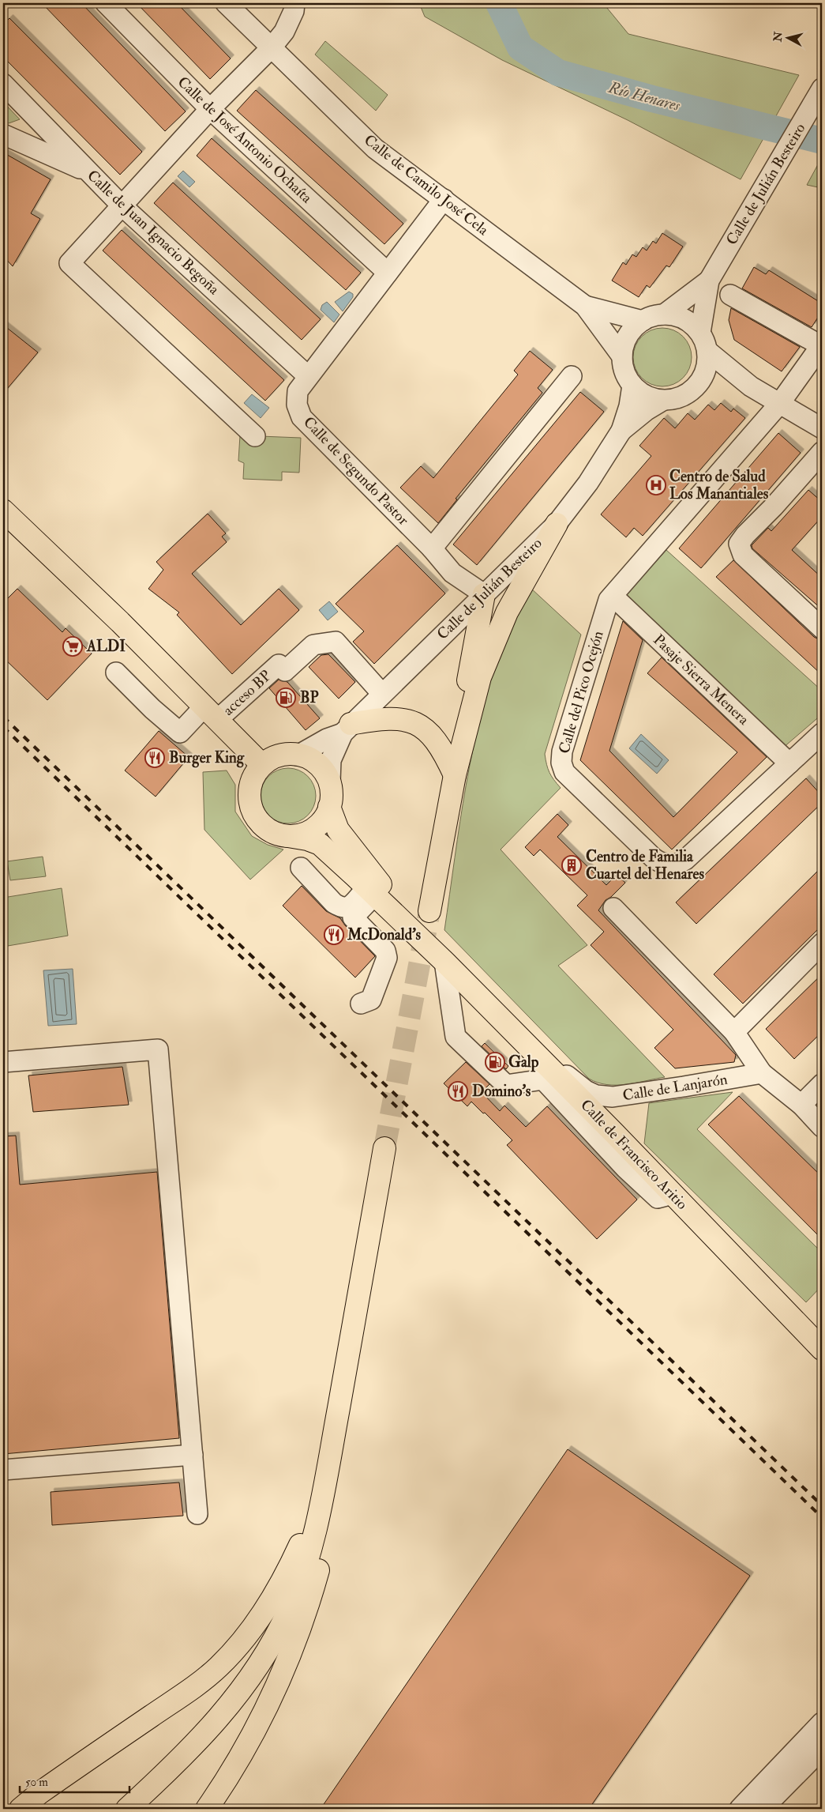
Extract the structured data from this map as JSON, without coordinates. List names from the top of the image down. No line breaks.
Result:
{"streets":{"main road":["Calle de Francisco Aritio"],"street":["Calle de José Antonio Ochaíta","Calle de Julián Besteiro","Calle de Camilo José Cela","Calle de Juan Ignacio Begoña","Calle de Segundo Pastor","Pasaje Sierra Menera","Calle del Pico Ocejón","acceso BP","Calle de Lanjarón"]},"crossings":[["Calle de José Antonio Ochaíta","Calle de Segundo Pastor"],["Calle de Julián Besteiro","Calle de Camilo José Cela"],["Calle de Julián Besteiro","Calle de Segundo Pastor"],["Calle de Julián Besteiro","acceso BP"],["Calle de Julián Besteiro","Calle de Francisco Aritio"],["Calle de Camilo José Cela","Calle de Segundo Pastor"],["Calle de Juan Ignacio Begoña","Calle de Segundo Pastor"],["Pasaje Sierra Menera","Calle del Pico Ocejón"],["Calle de Lanjarón","Calle de Francisco Aritio"]],"water":["Río Henares"],"places":{"hospital":["Centro de Salud Los Manantiales"],"supermarket":["ALDI"],"fuel station":["BP","Galp"],"restaurant":["Burger King","McDonald's","Domino's"],"building":["Centro de Familia Cuartel del Henares"]},"scale_bar":"50 m","north":"left"}
